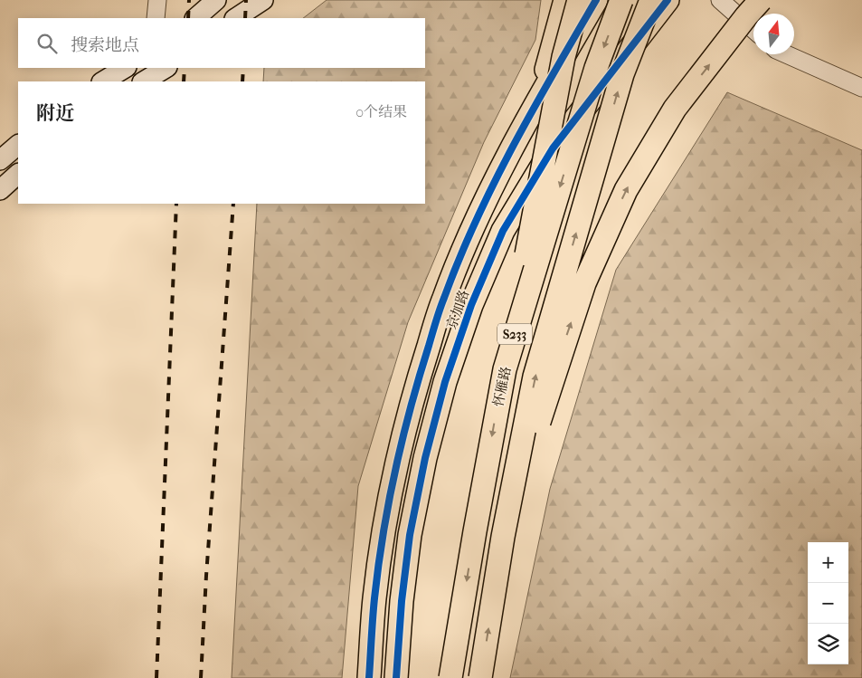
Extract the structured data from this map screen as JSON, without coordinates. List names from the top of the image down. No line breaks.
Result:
{"streets":{"highway":["京加路","S233","怀雁路"]},"north":"top","page":{"search":"搜索地点","heading":["附近","0个结果"],"map_buttons":["+","−"]}}
